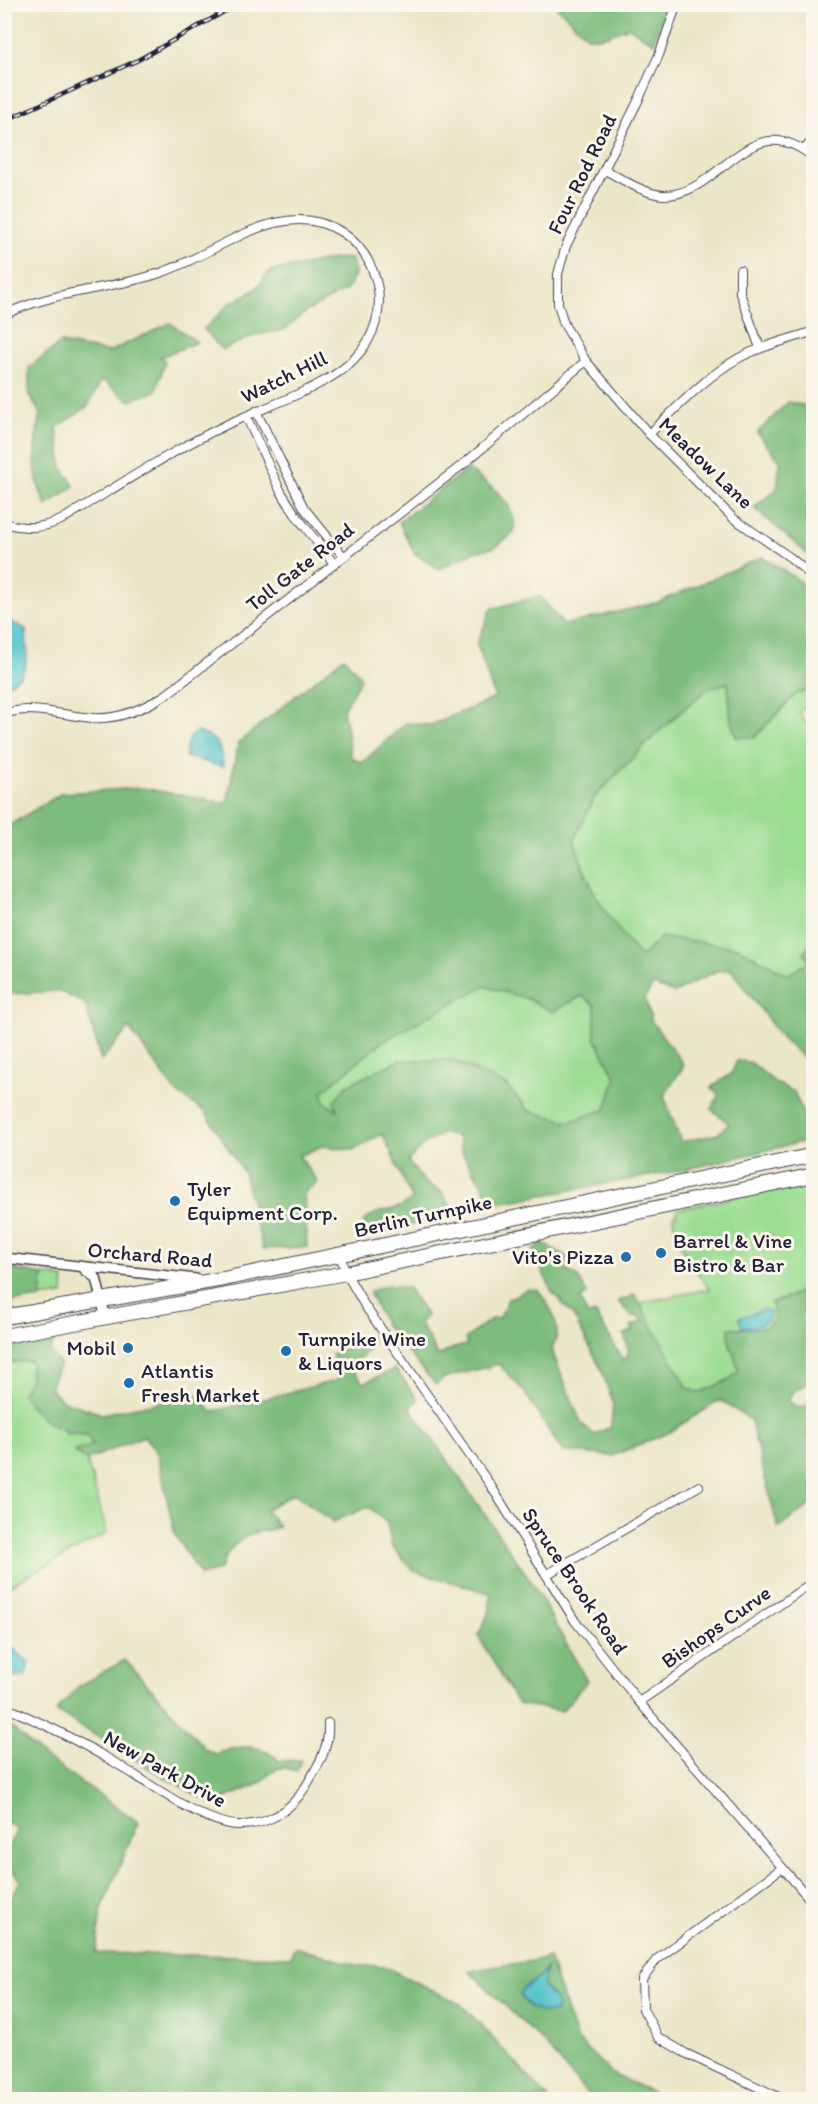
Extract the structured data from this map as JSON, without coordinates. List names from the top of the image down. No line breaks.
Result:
{"streets":{"highway":["Berlin Turnpike"],"street":["Four Rod Road","Watch Hill","Meadow Lane","Toll Gate Road","Orchard Road","Spruce Brook Road","Bishops Curve","New Park Drive"]},"crossings":[["Four Rod Road","Meadow Lane"],["Four Rod Road","Toll Gate Road"],["Meadow Lane","Toll Gate Road"],["Berlin Turnpike","Orchard Road"],["Berlin Turnpike","Spruce Brook Road"],["Spruce Brook Road","Bishops Curve"]],"places":["Tyler Equipment Corp.","Barrel & Vine Bistro & Bar","Vito's Pizza","Mobil","Turnpike Wine & Liquors","Atlantis Fresh Market"]}
